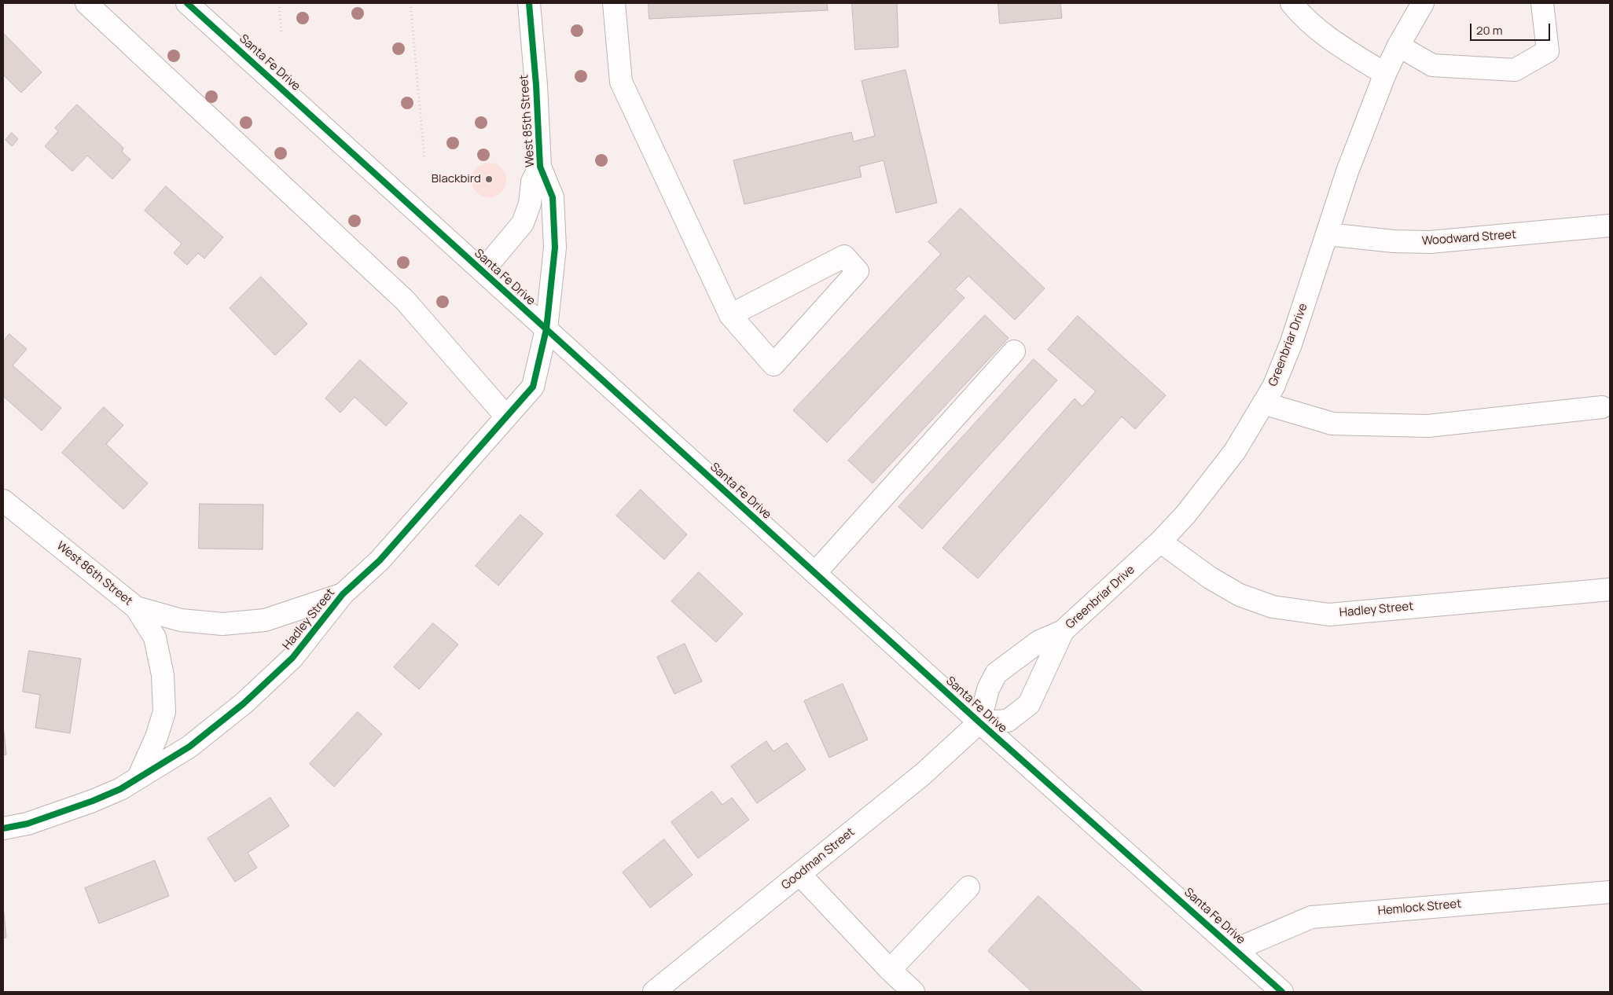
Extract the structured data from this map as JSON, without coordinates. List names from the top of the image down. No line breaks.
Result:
{"streets":{"street":["Santa Fe Drive","West 85th Street","Woodward Street","Greenbriar Drive","West 86th Street","Hadley Street","Goodman Street","Hemlock Street"]},"crossings":[["Santa Fe Drive","West 85th Street"],["Santa Fe Drive","Greenbriar Drive"],["Santa Fe Drive","Hadley Street"],["Santa Fe Drive","Goodman Street"],["Santa Fe Drive","Hemlock Street"],["West 85th Street","Hadley Street"],["Woodward Street","Greenbriar Drive"],["Greenbriar Drive","Hadley Street"],["Greenbriar Drive","Goodman Street"],["West 86th Street","Hadley Street"]],"places":["Blackbird"],"scale_bar":"20 m"}
